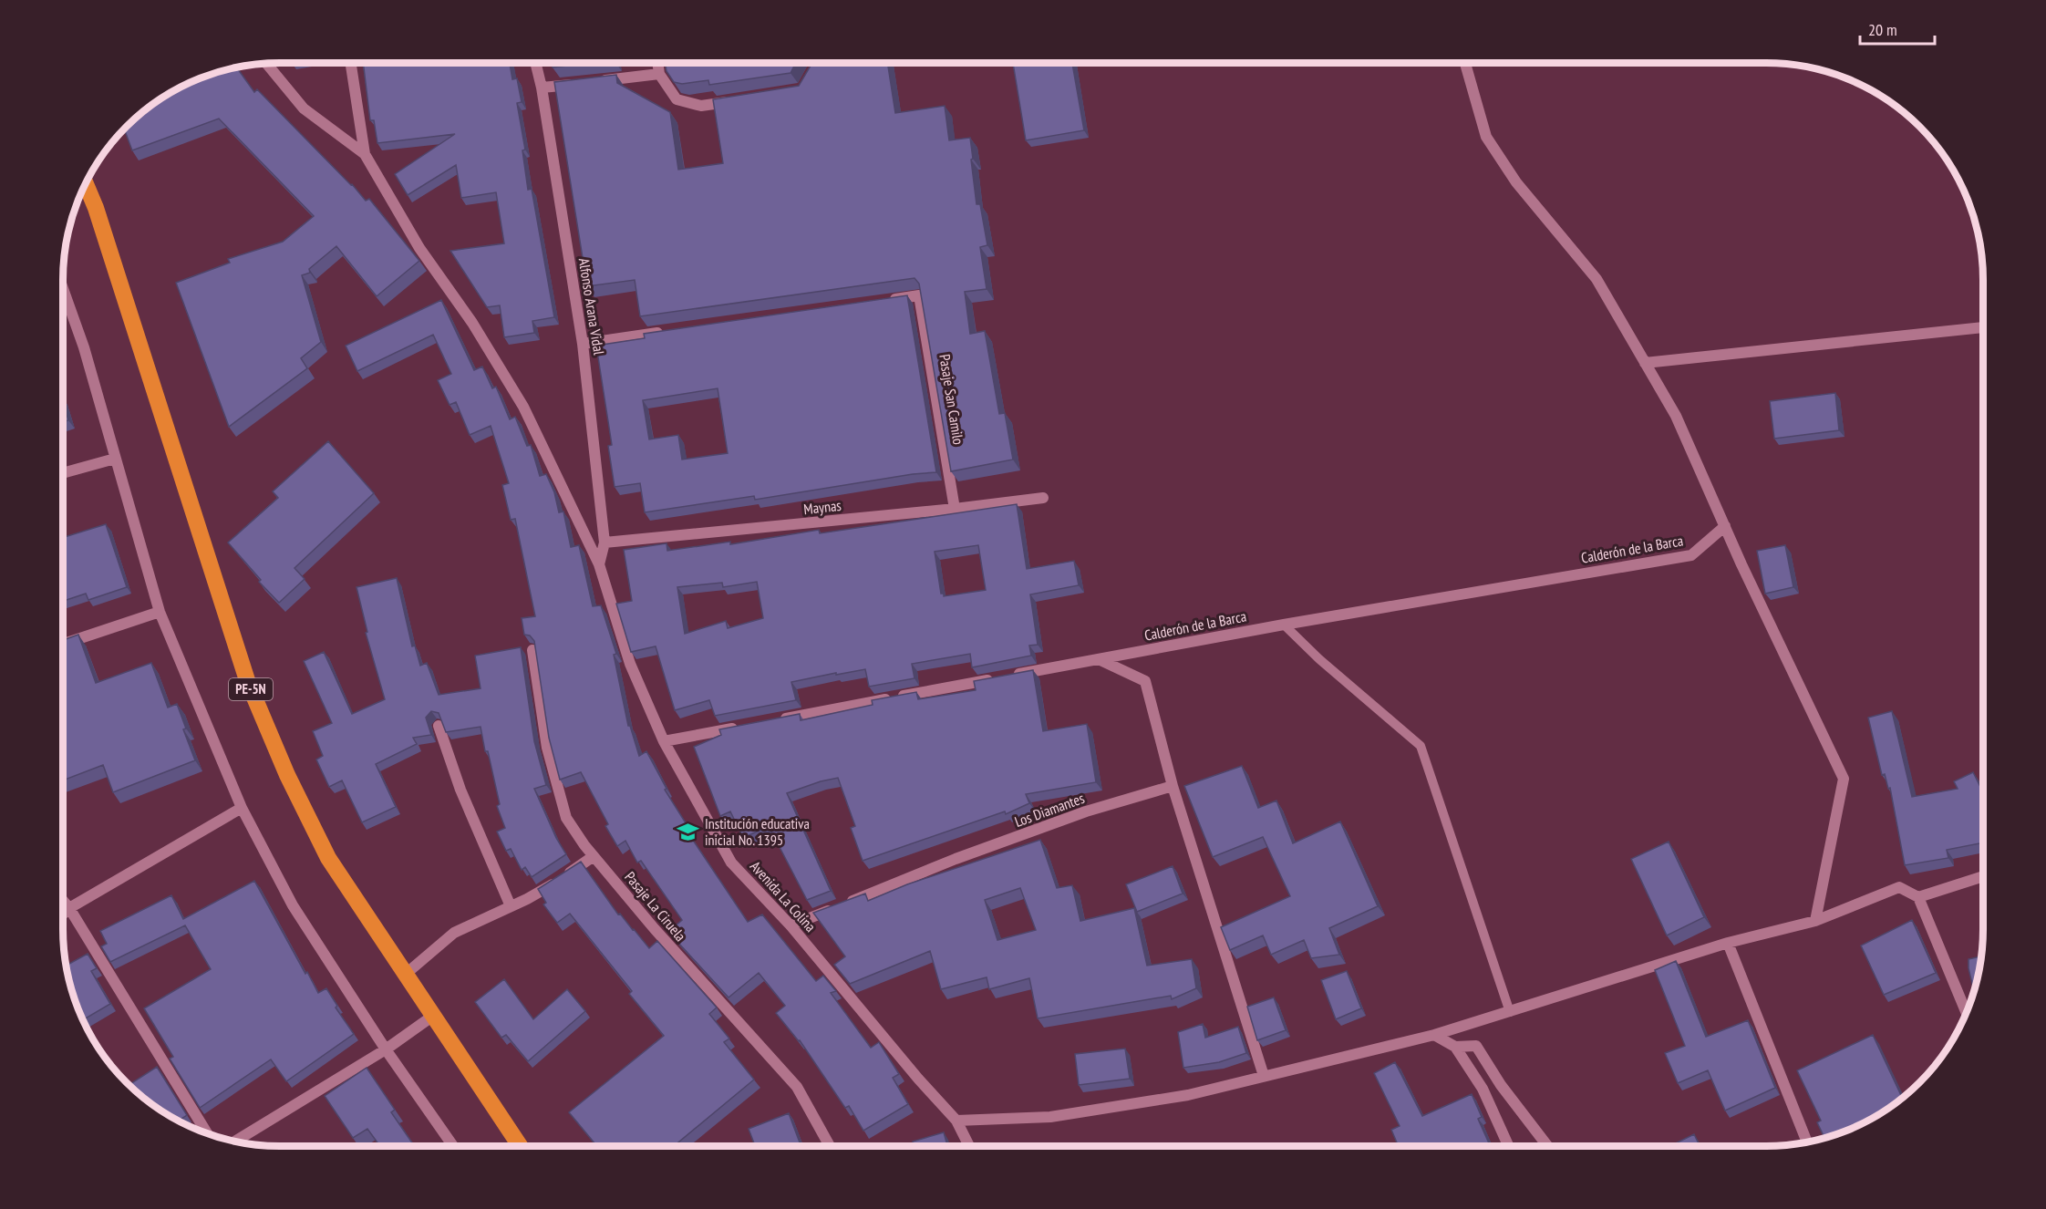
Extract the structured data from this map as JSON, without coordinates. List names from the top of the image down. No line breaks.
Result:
{"streets":{"highway":["PE-5N"],"street":["Alfonso Arana Vidal","Pasaje San Camilo","Maynas","Calderón de la Barca","Los Diamantes","Avenida La Colina","Pasaje La Ciruela"]},"crossings":[["Alfonso Arana Vidal","Maynas"],["Alfonso Arana Vidal","Avenida La Colina"],["Pasaje San Camilo","Maynas"],["Los Diamantes","Avenida La Colina"]],"places":{"school or university":["Institución educativa inicial No. 1395"]},"scale_bar":"20 m"}
